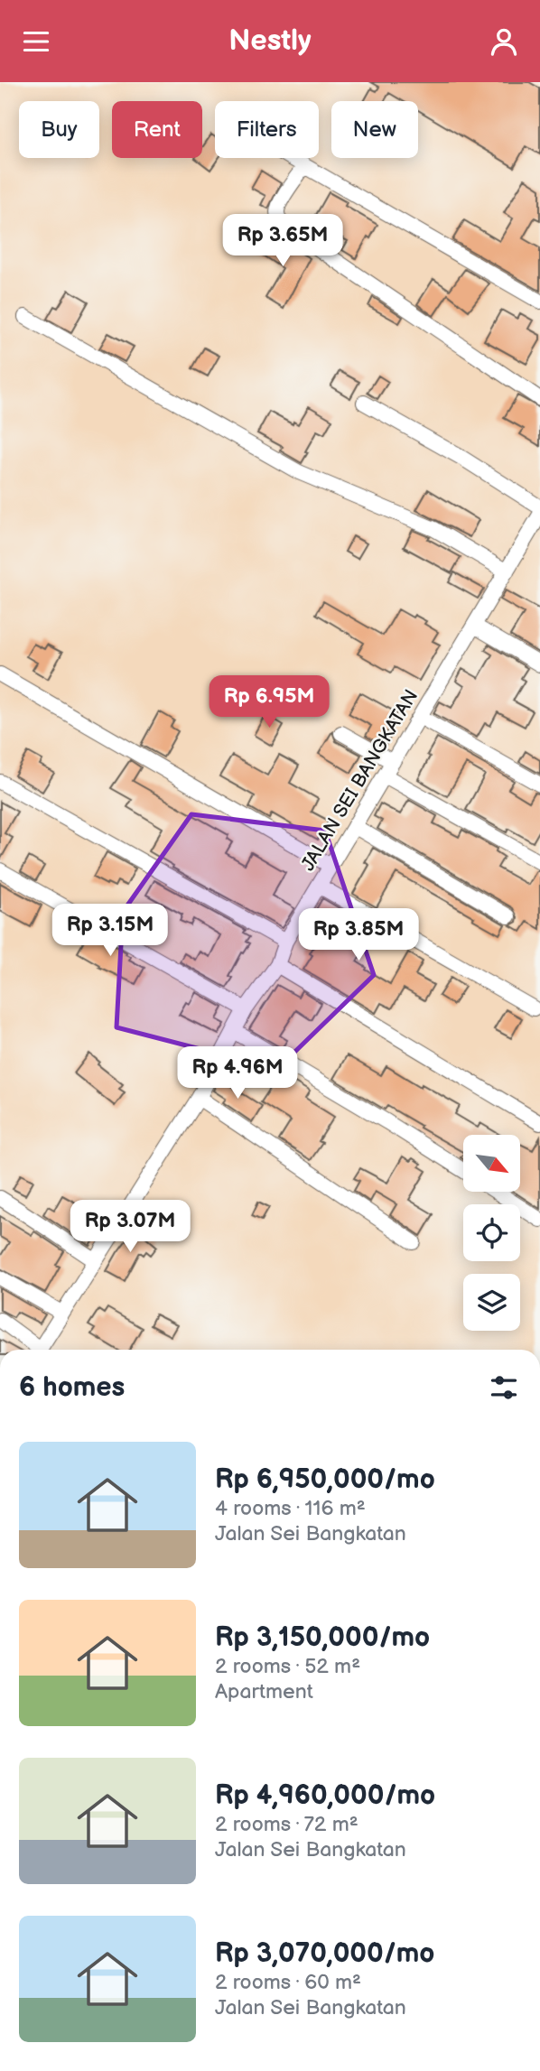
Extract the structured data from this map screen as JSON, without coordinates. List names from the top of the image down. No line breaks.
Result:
{"streets":{"street":["JALAN SEI BANGKATAN"]},"north":"bottom right","page":{"header":"Nestly","chip":["Buy","Rent","Filters","New"],"price":["Rp 3.65M","Rp 6.95M","Rp 3.15M","Rp 3.85M","Rp 4.96M","Rp 3.07M"],"heading":"6 homes","list":[{"name":"Rp 6,950,000/mo","note":"4 rooms · 116 m² · Jalan Sei Bangkatan"},{"name":"Rp 3,150,000/mo","note":"2 rooms · 52 m² · Apartment"},{"name":"Rp 4,960,000/mo","note":"2 rooms · 72 m² · Jalan Sei Bangkatan"},{"name":"Rp 3,070,000/mo","note":"2 rooms · 60 m² · Jalan Sei Bangkatan"}]}}
